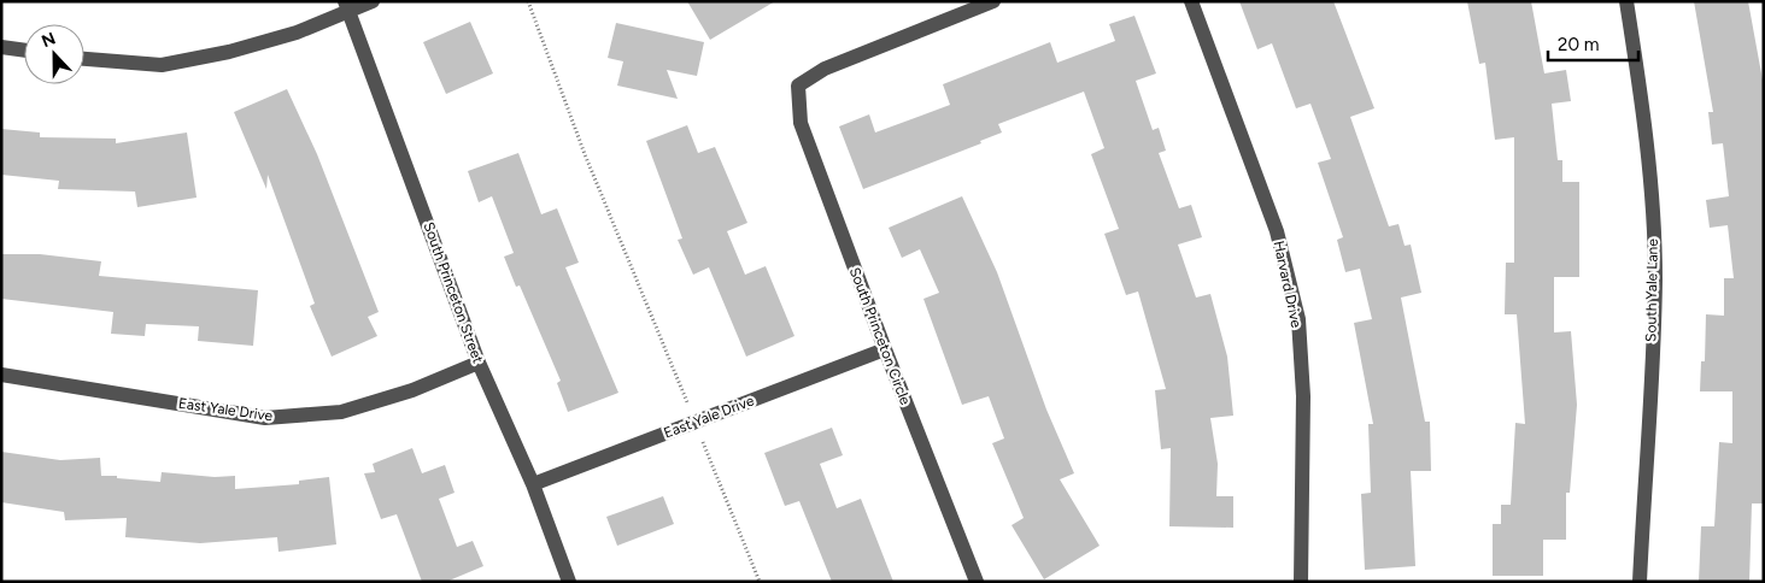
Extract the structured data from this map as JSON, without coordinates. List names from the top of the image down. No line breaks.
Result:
{"streets":{"street":["Harvard Drive","South Yale Lane","South Princeton Street","South Princeton Circle","East Yale Drive"]},"crossings":[["South Princeton Street","East Yale Drive"],["South Princeton Circle","East Yale Drive"]],"scale_bar":"20 m","north":"top"}
